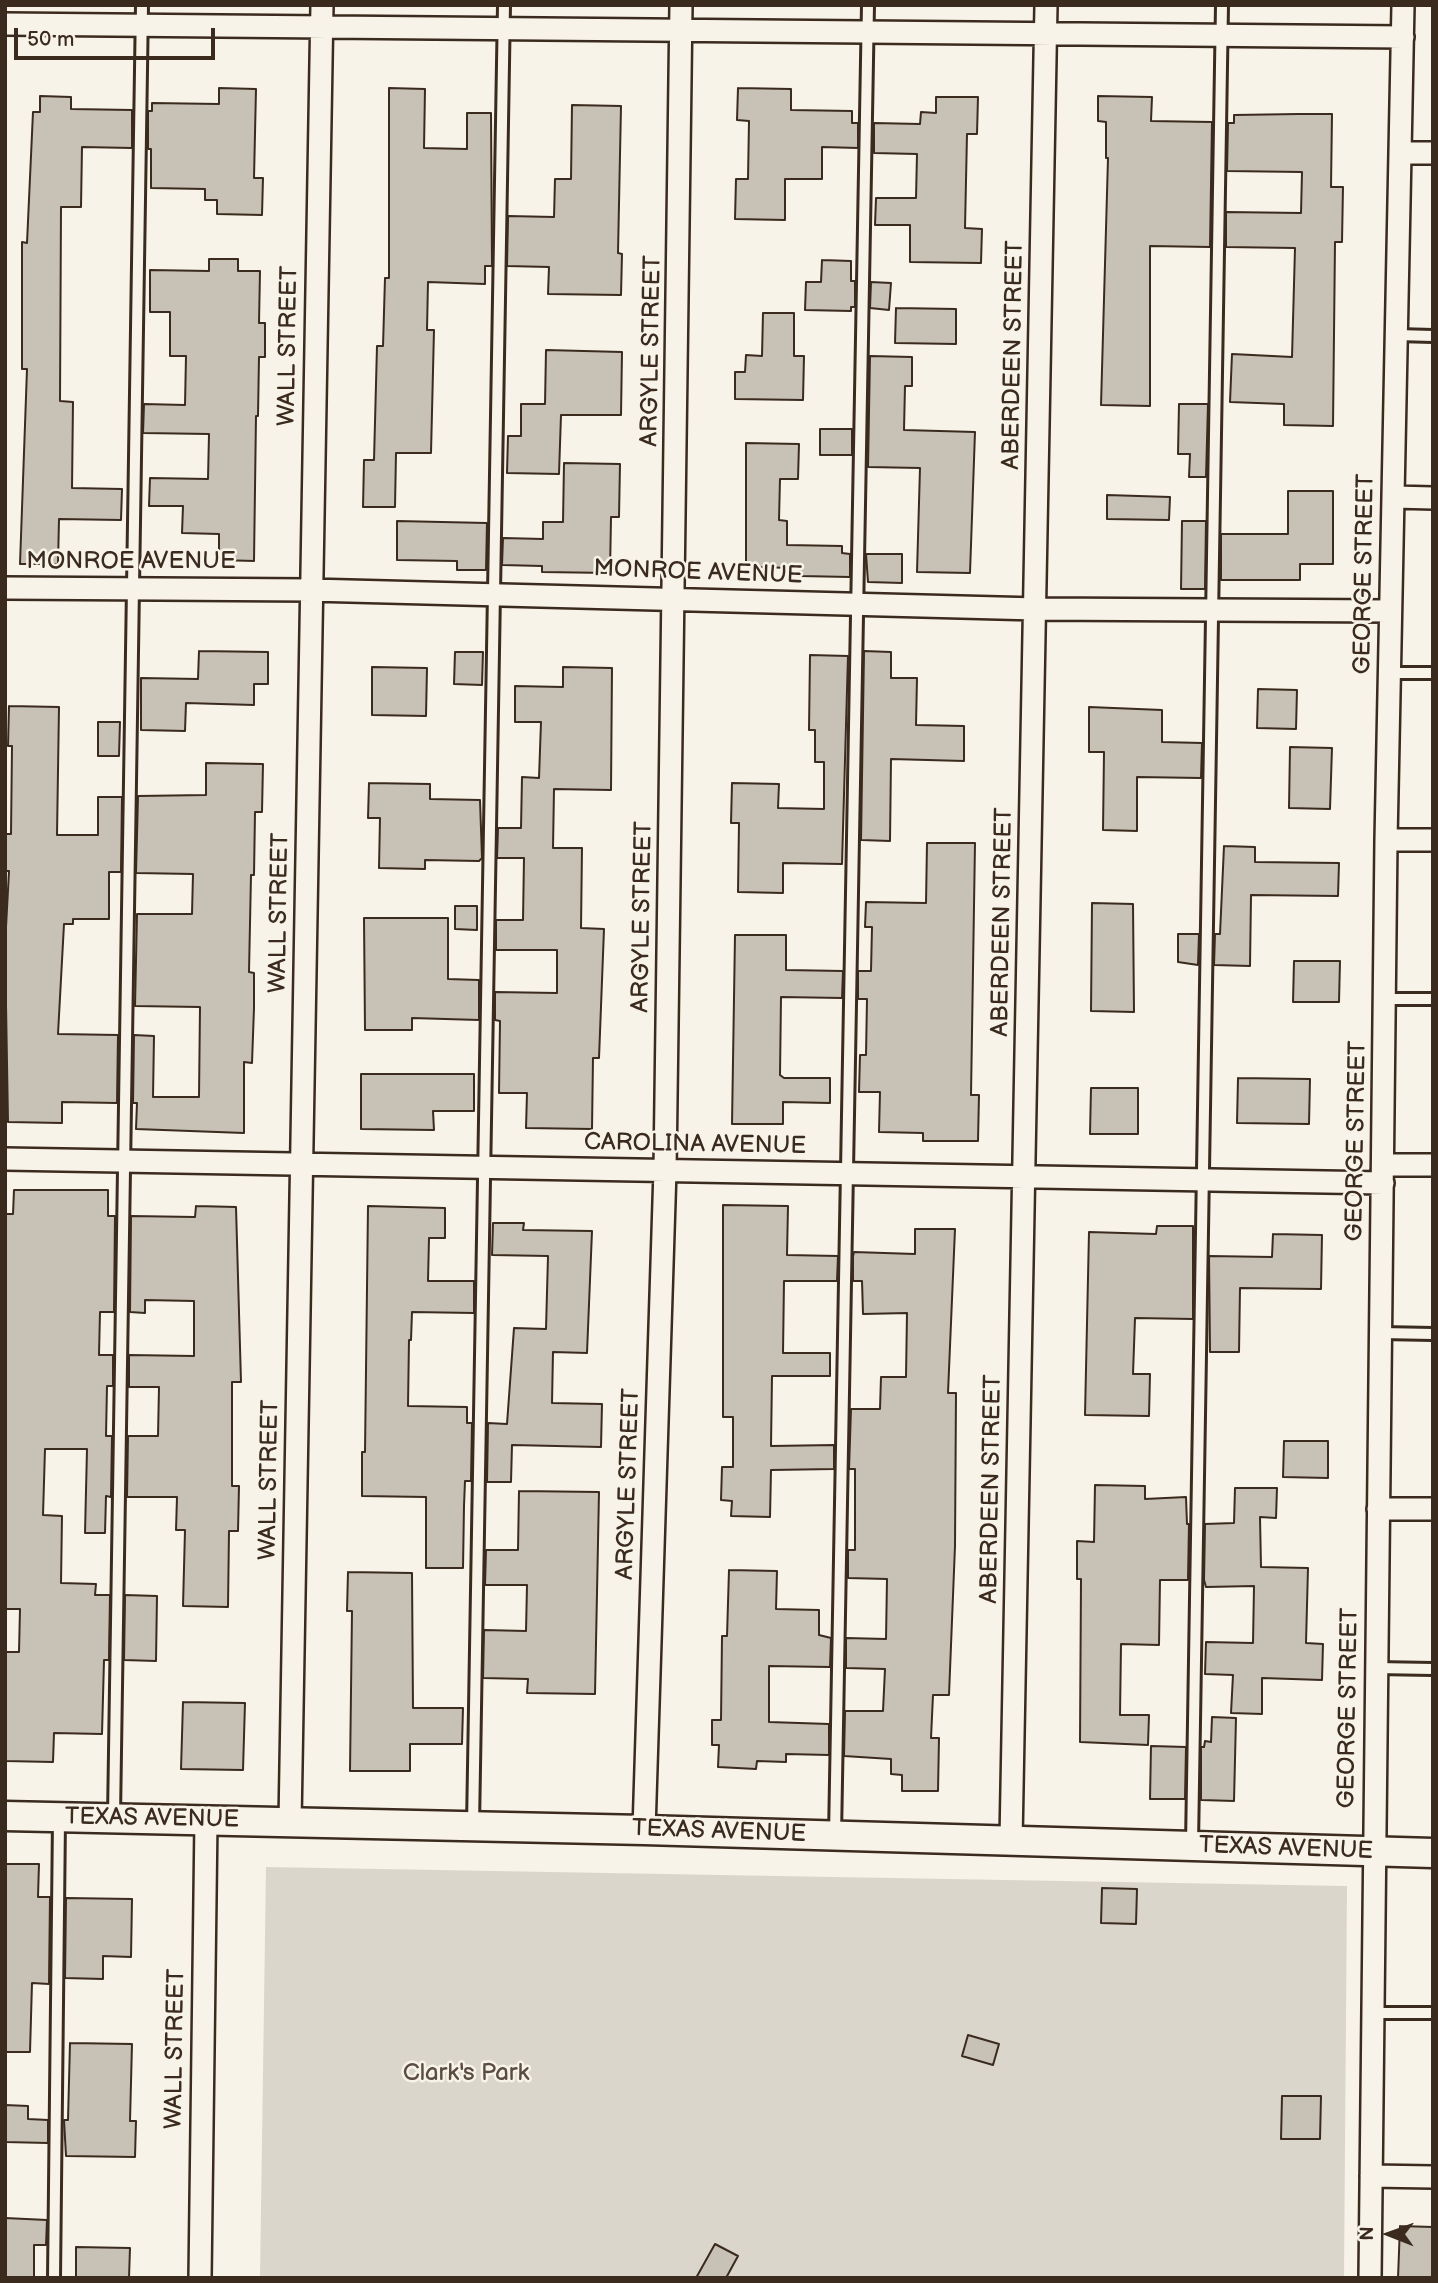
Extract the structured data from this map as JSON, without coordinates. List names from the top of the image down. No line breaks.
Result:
{"streets":{"street":["WALL STREET","ARGYLE STREET","ABERDEEN STREET","MONROE AVENUE","GEORGE STREET","CAROLINA AVENUE","TEXAS AVENUE"]},"crossings":[["WALL STREET","MONROE AVENUE"],["WALL STREET","CAROLINA AVENUE"],["WALL STREET","TEXAS AVENUE"],["ARGYLE STREET","MONROE AVENUE"],["ARGYLE STREET","CAROLINA AVENUE"],["ARGYLE STREET","TEXAS AVENUE"],["ABERDEEN STREET","MONROE AVENUE"],["ABERDEEN STREET","CAROLINA AVENUE"],["ABERDEEN STREET","TEXAS AVENUE"],["MONROE AVENUE","GEORGE STREET"],["GEORGE STREET","CAROLINA AVENUE"],["GEORGE STREET","TEXAS AVENUE"]],"parks":["Clark's Park"],"scale_bar":"50 m","north":"left"}
